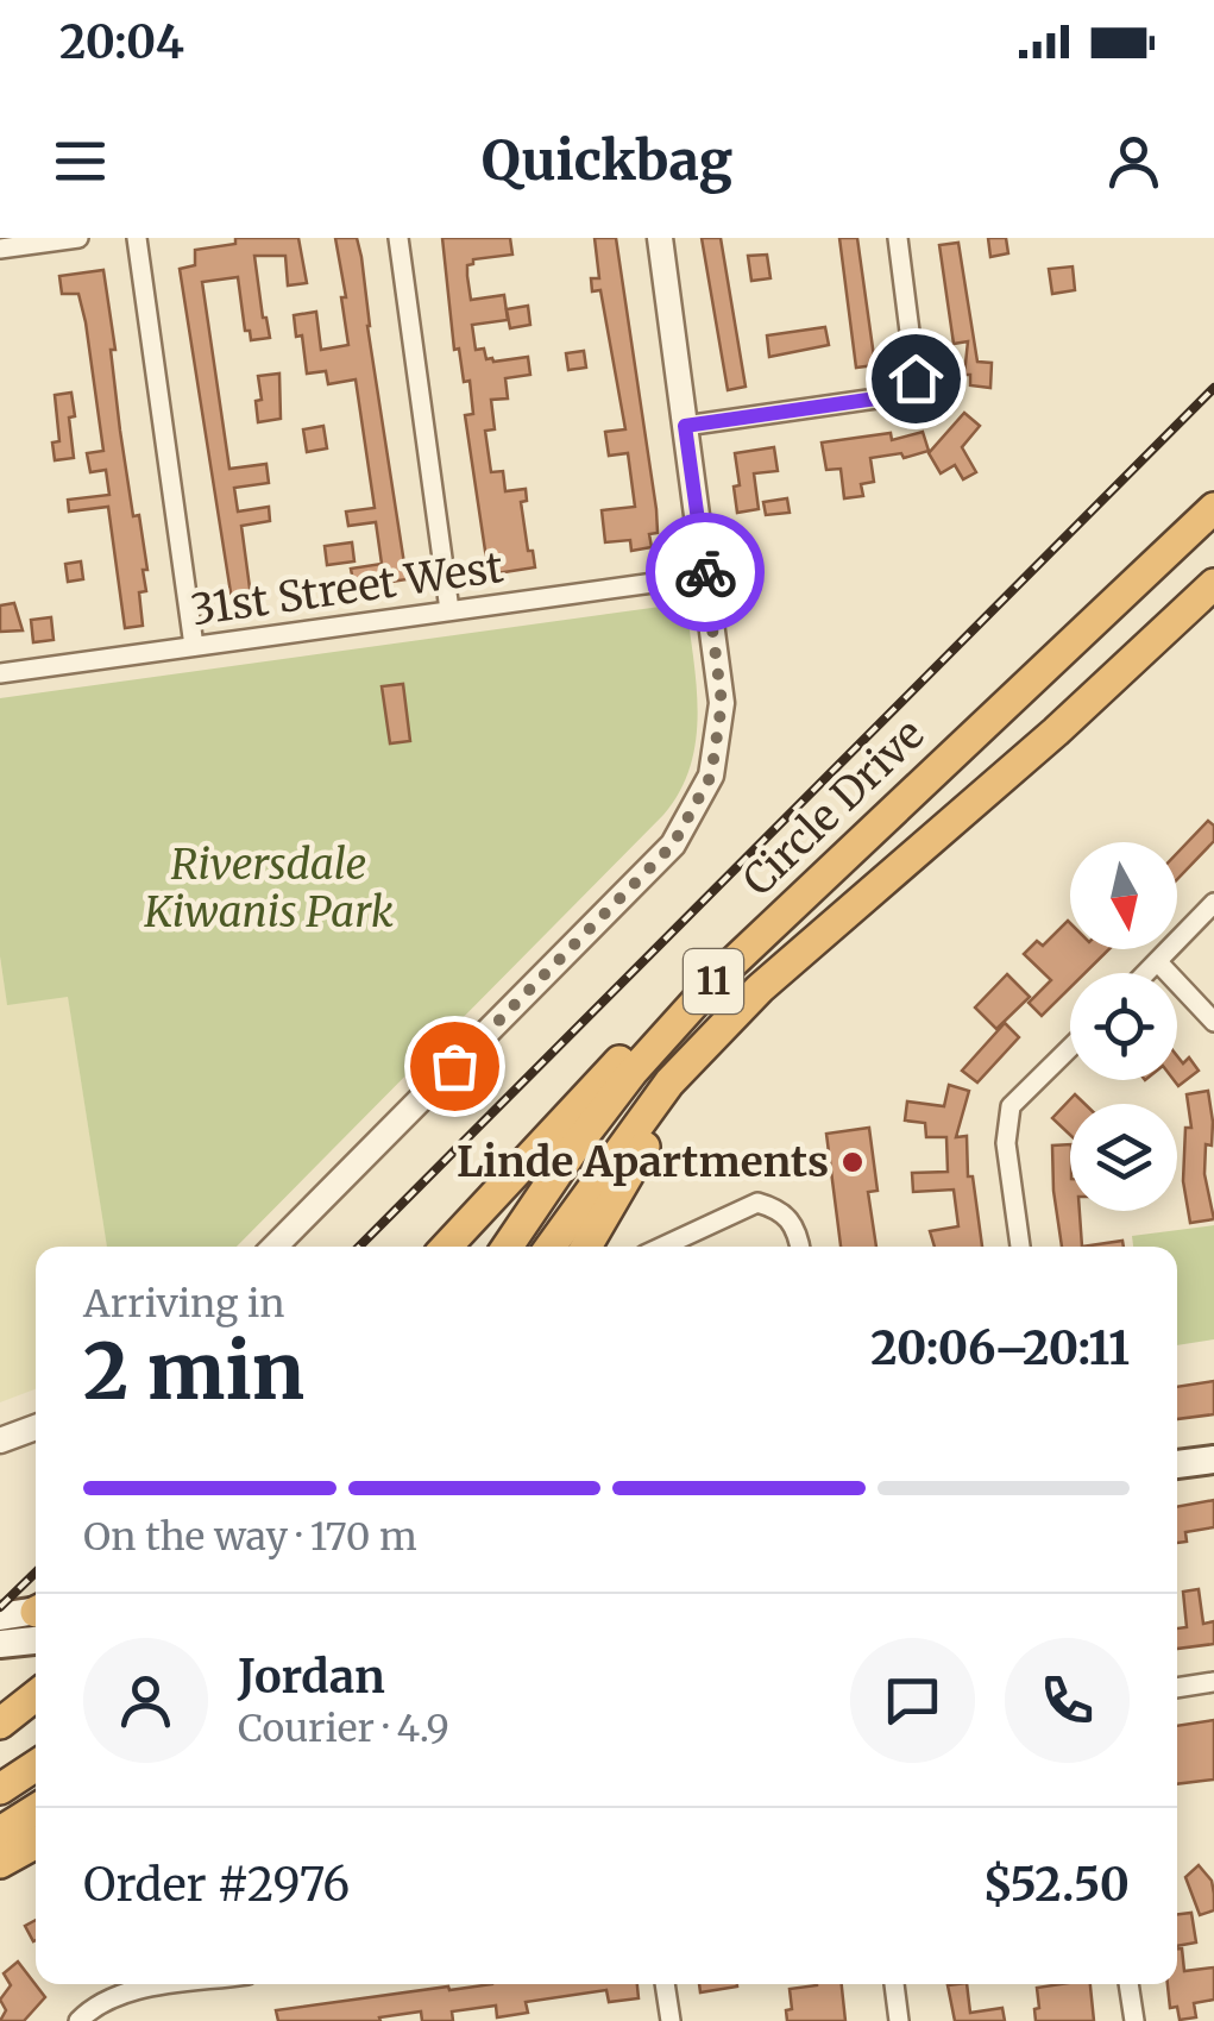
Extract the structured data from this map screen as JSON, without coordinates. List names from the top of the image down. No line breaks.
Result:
{"streets":{"highway":["Circle Drive","11"],"street":["31st Street West"]},"parks":["Riversdale Kiwanis Park"],"places":["Linde Apartments"],"north":"bottom","page":{"status":"20:04","header":"Quickbag","heading":["2 min","Arriving in","20:06–20:11"],"panel":["Jordan","Courier · 4.9","Order #2976","$52.50"],"bar":"On the way · 170 m"}}
